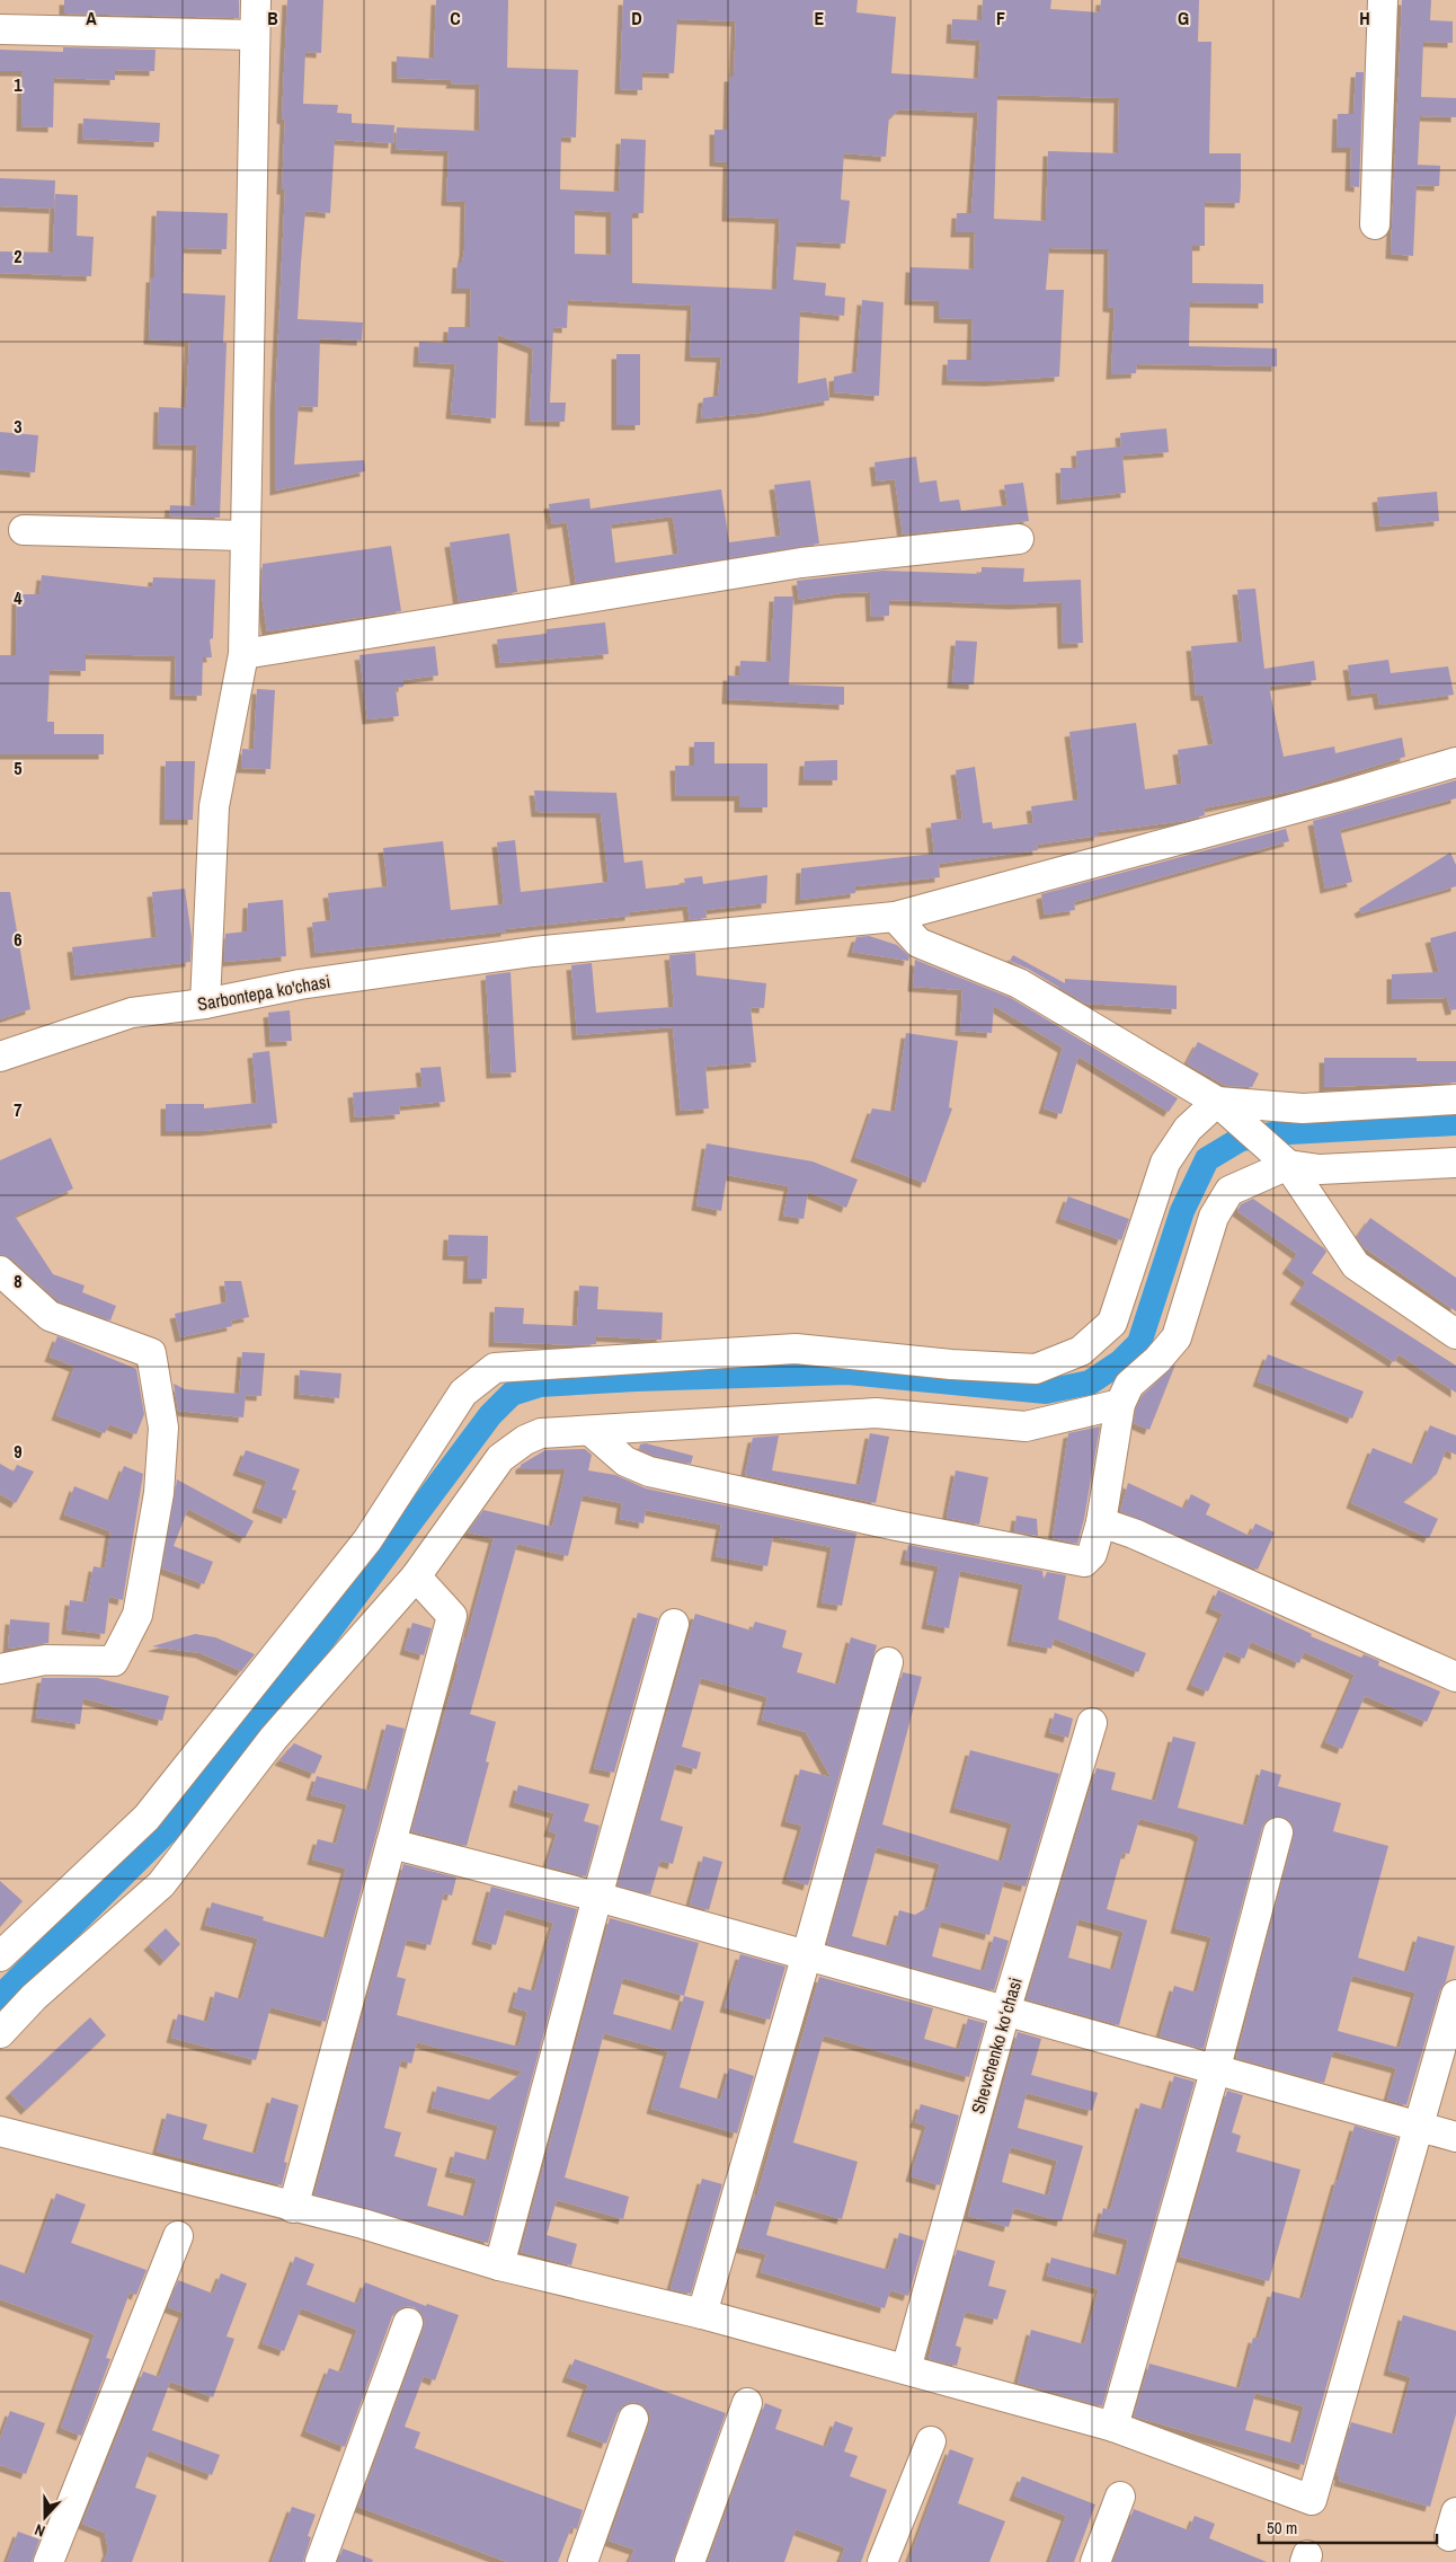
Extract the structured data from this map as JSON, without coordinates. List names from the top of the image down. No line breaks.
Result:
{"streets":{"street":["Sarbontepa ko'chasi","Shevchenko koʻchasi"]},"scale_bar":"50 m","north":"bottom","grid":{"columns":["A","B","C","D","E","F","G","H"],"rows":["1","2","3","4","5","6","7","8","9"]}}
